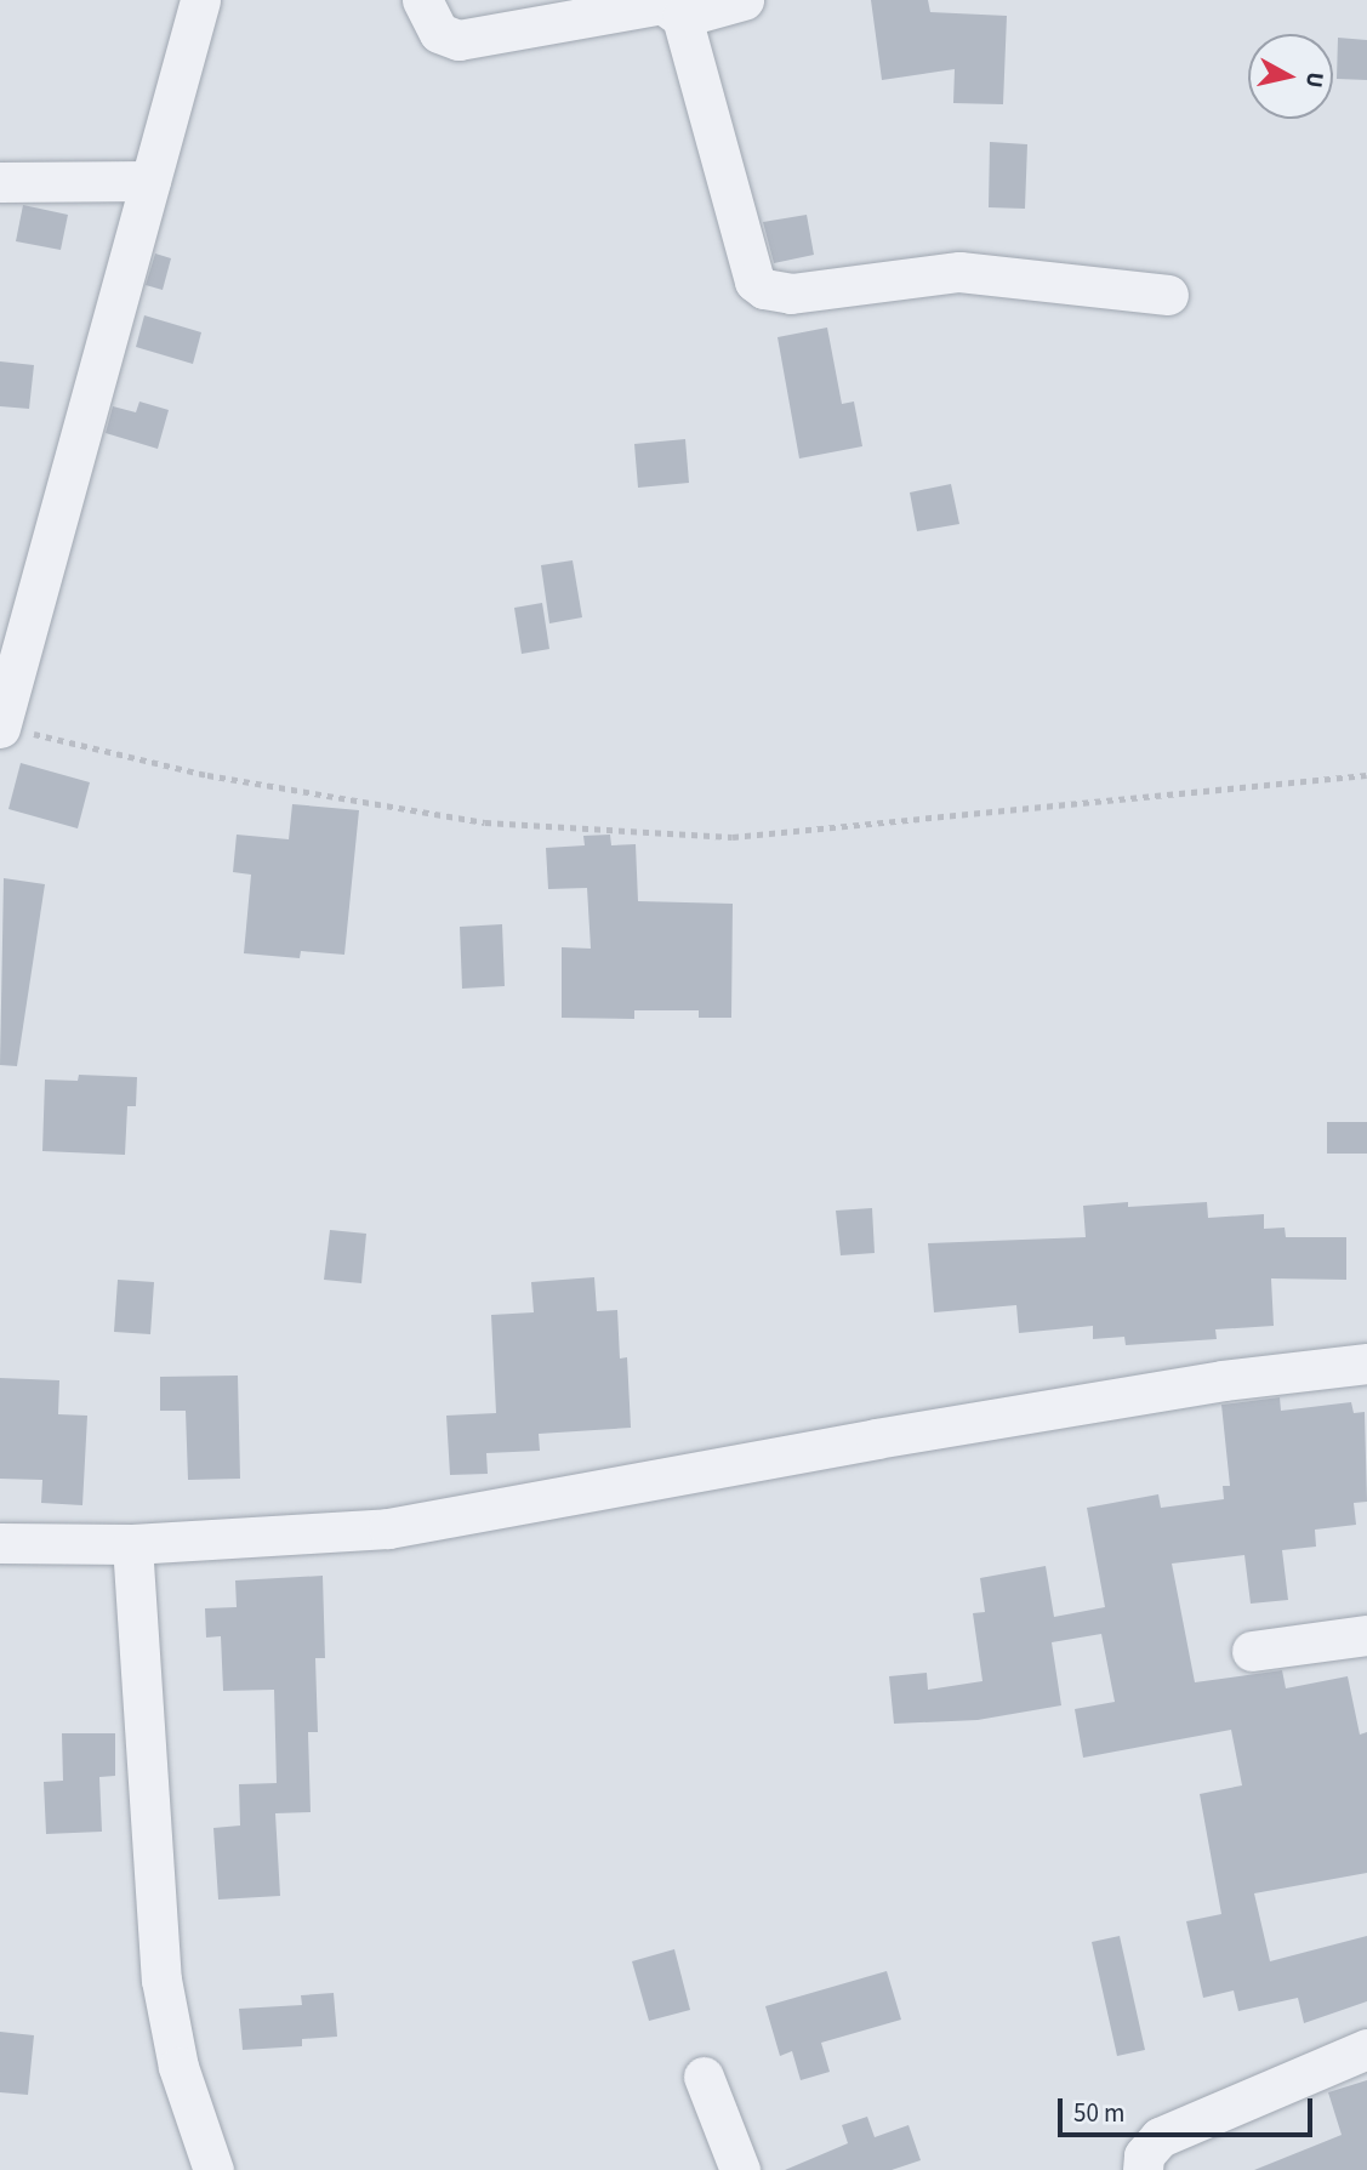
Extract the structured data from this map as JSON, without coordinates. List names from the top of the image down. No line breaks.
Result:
{"scale_bar":"50 m","north":"right"}
